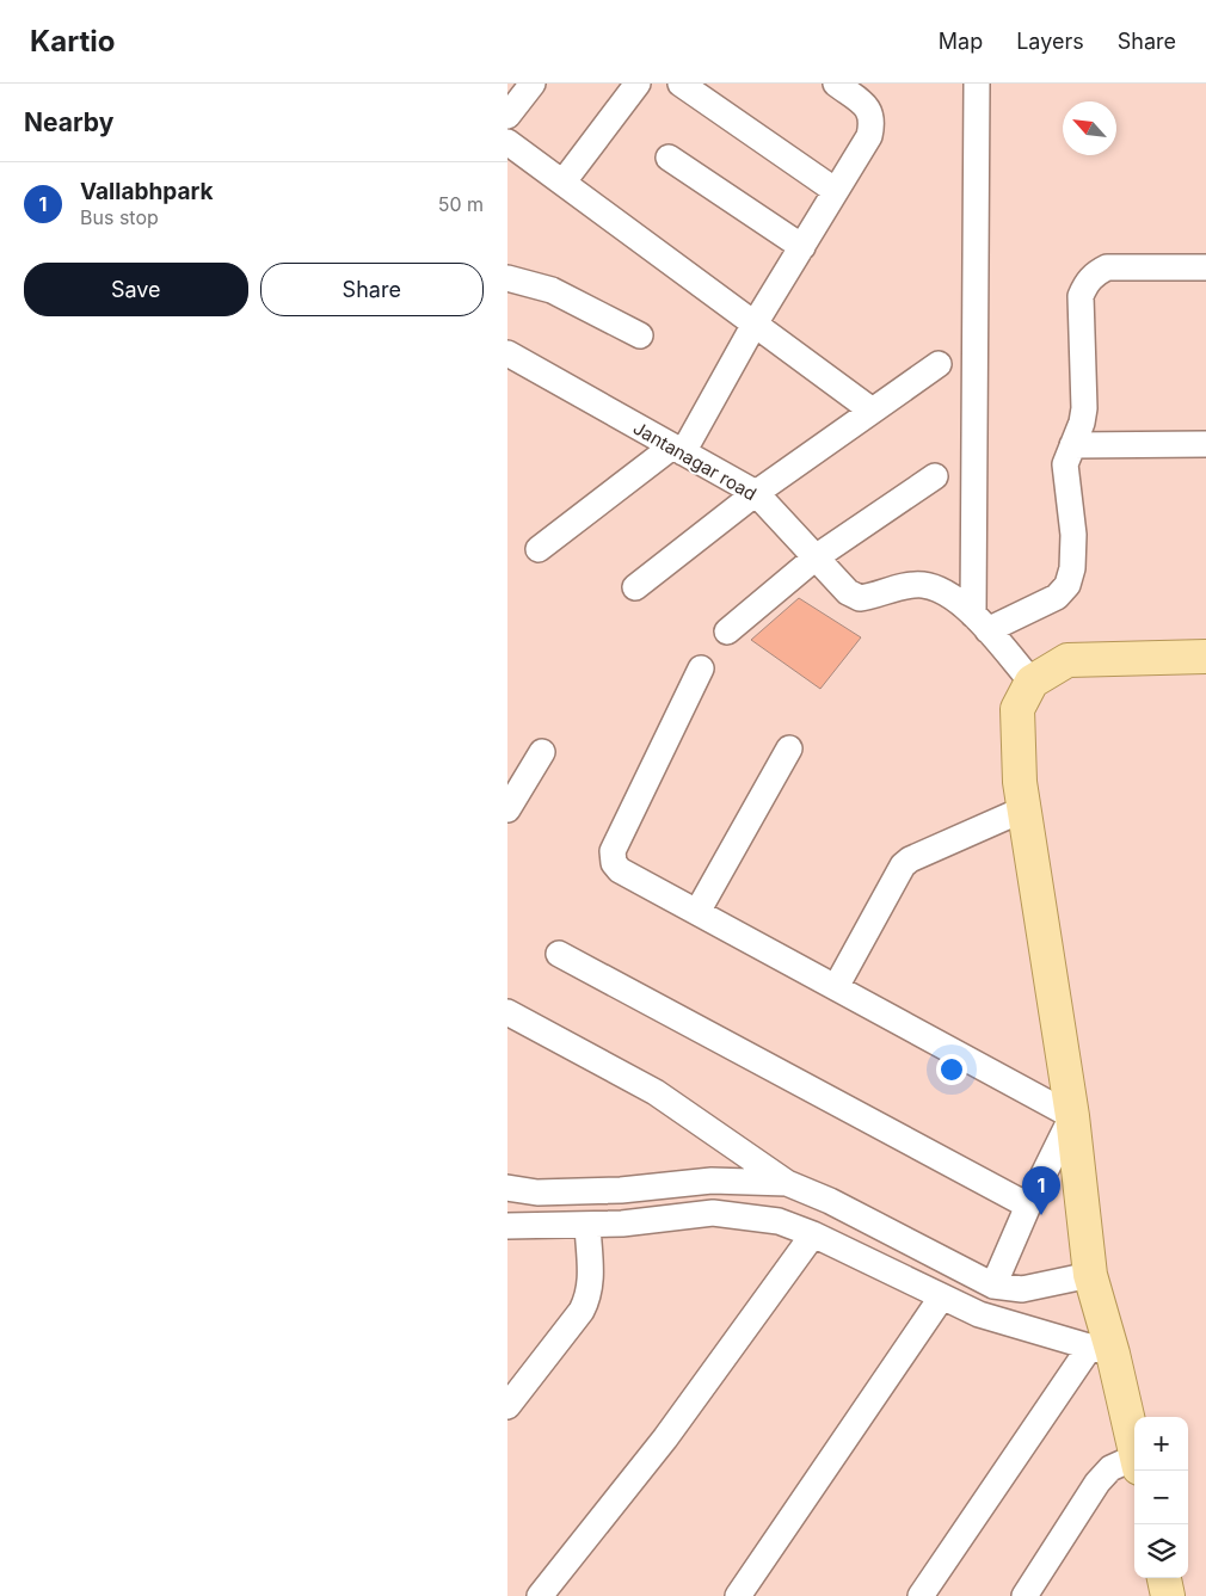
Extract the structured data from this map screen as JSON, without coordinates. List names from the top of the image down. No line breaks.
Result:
{"streets":{"street":["Jantanagar road"]},"north":"top left","page":{"header":"Kartio","nav":["Map","Layers","Share"],"heading":"Nearby","list":[{"mark":"1","name":"Vallabhpark","note":"Bus stop","value":"50 m"}],"buttons":["Save","Share"],"pins":"1","map_buttons":["+","−"]}}
